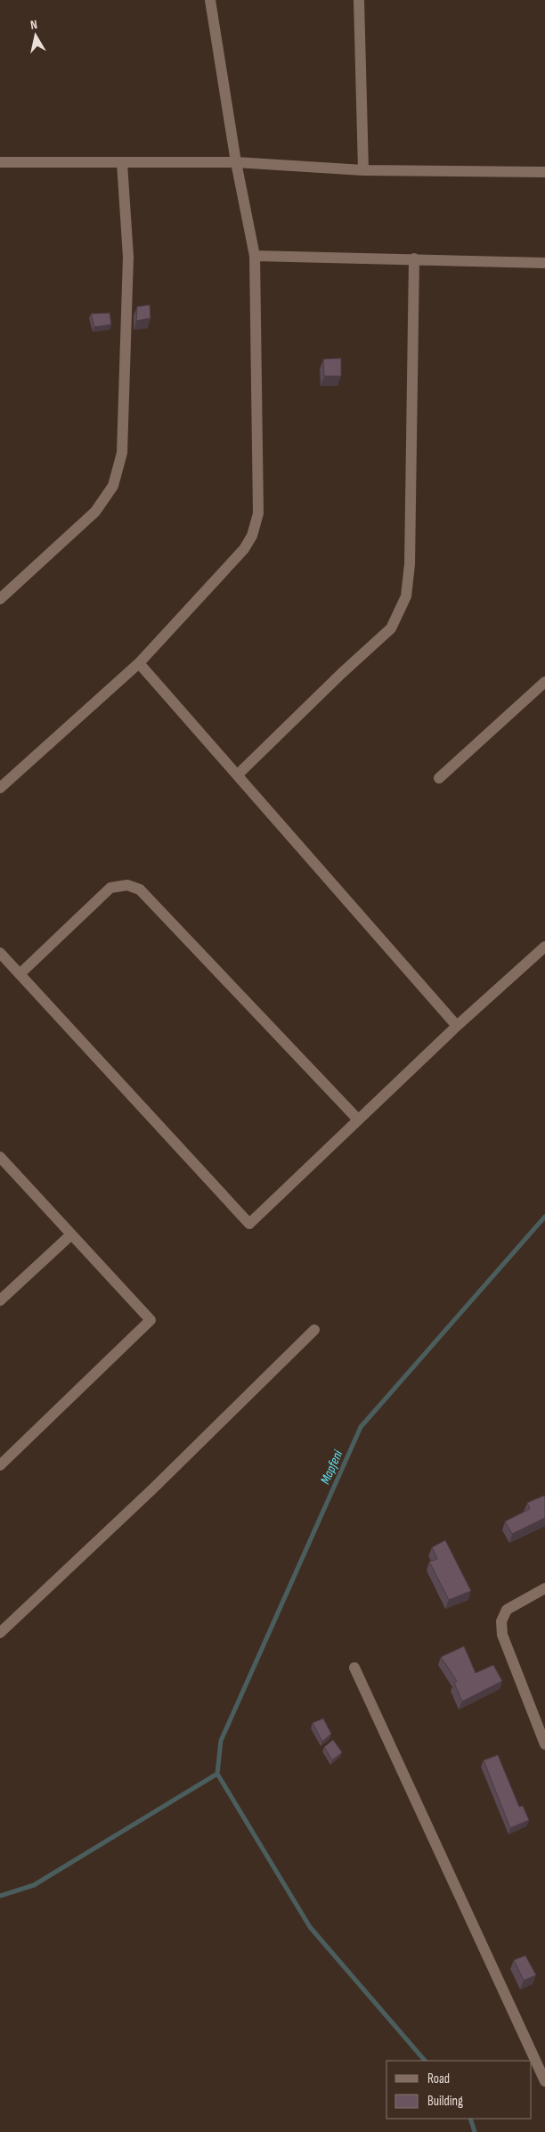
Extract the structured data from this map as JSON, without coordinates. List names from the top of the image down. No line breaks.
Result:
{"water":["Mapfeni"],"legend":["Road","Building"],"north":"top"}
